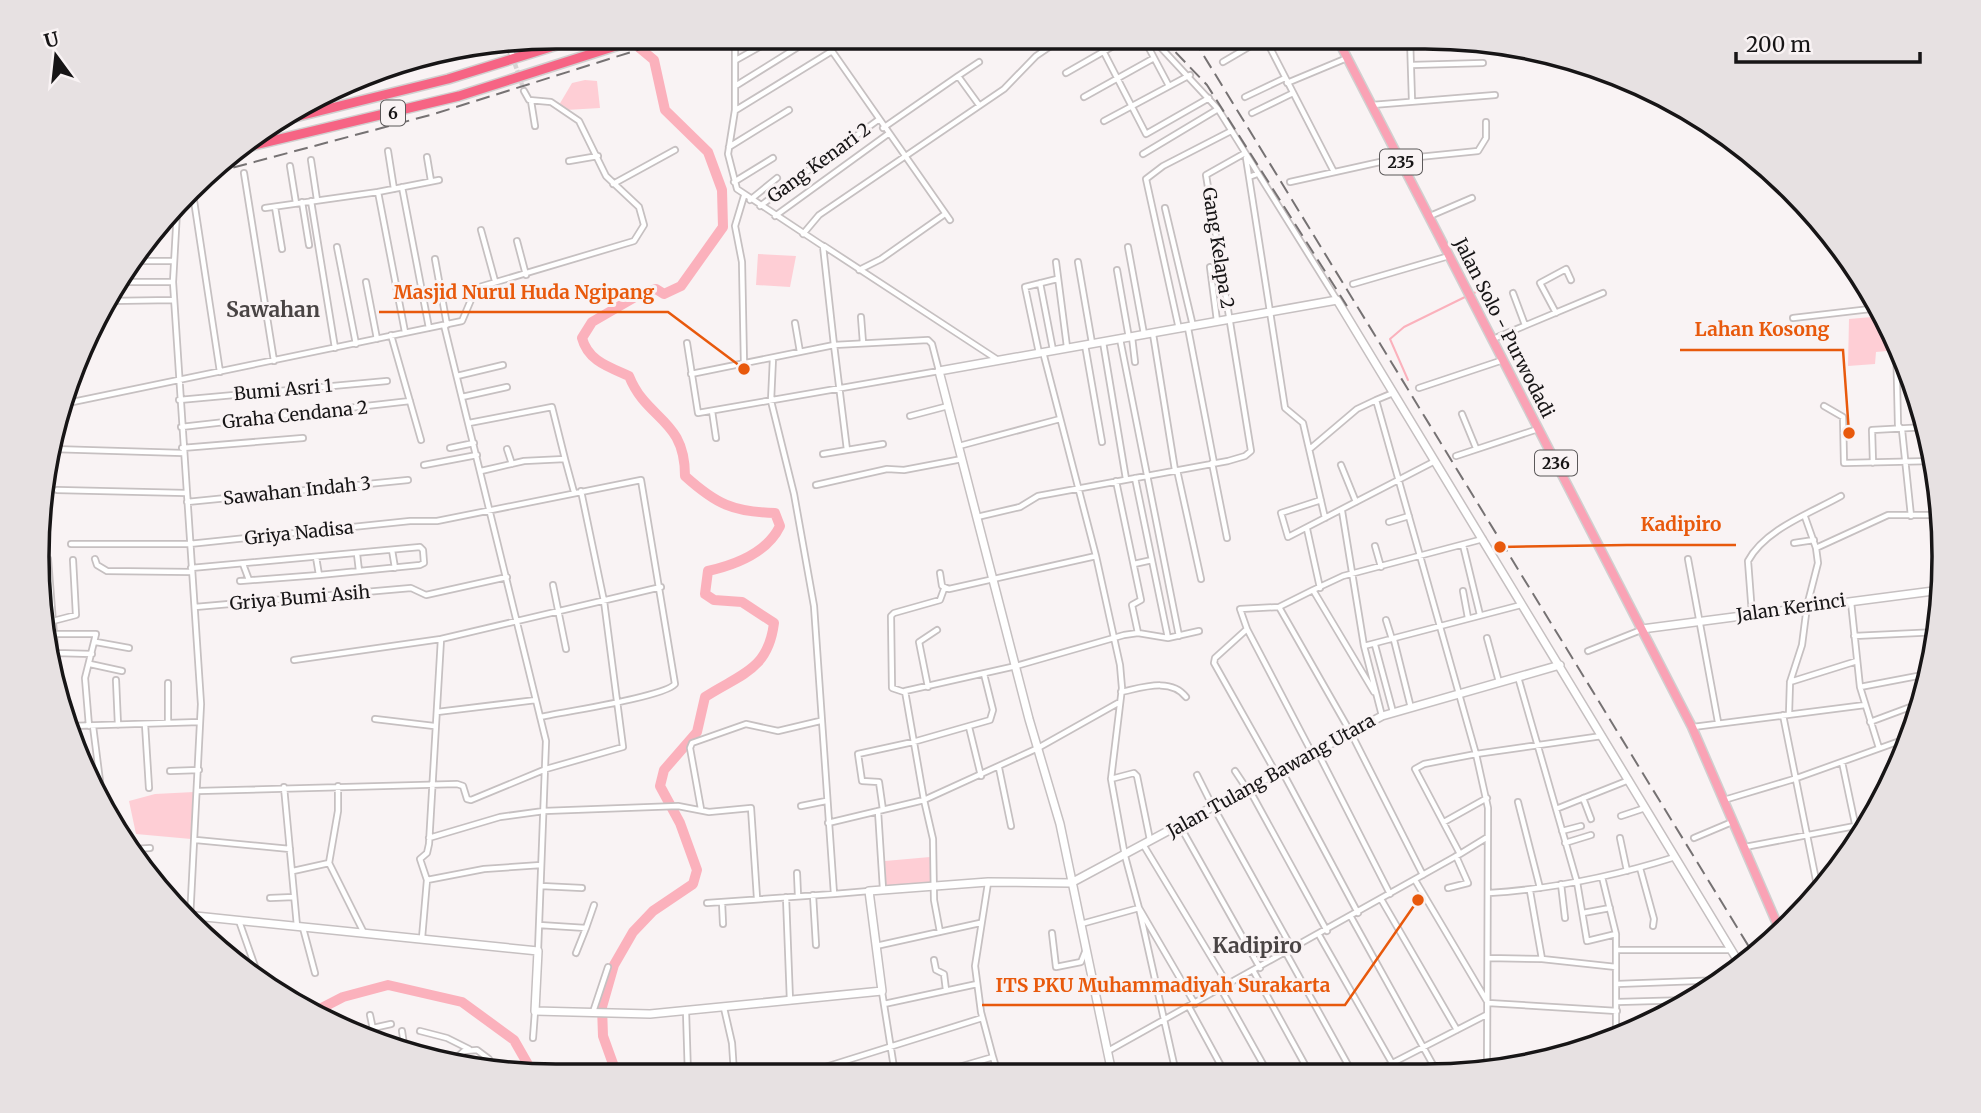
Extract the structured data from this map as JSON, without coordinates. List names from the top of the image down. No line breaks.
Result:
{"streets":{"highway":["6"],"main road":["235","Jalan Solo - Purwodadi","236"],"street":["Gang Kenari 2","Gang Kelapa 2","Bumi Asri 1","Graha Cendana 2","Sawahan Indah 3","Griya Nadisa","Griya Bumi Asih","Jalan Kerinci","Jalan Tulang Bawang Utara"]},"crossings":[["Jalan Solo - Purwodadi","Jalan Kerinci"]],"districts":["Sawahan","Kadipiro"],"places":["Masjid Nurul Huda Ngipang","Lahan Kosong","Kadipiro","ITS PKU Muhammadiyah Surakarta"],"scale_bar":"200 m","north":"top"}
